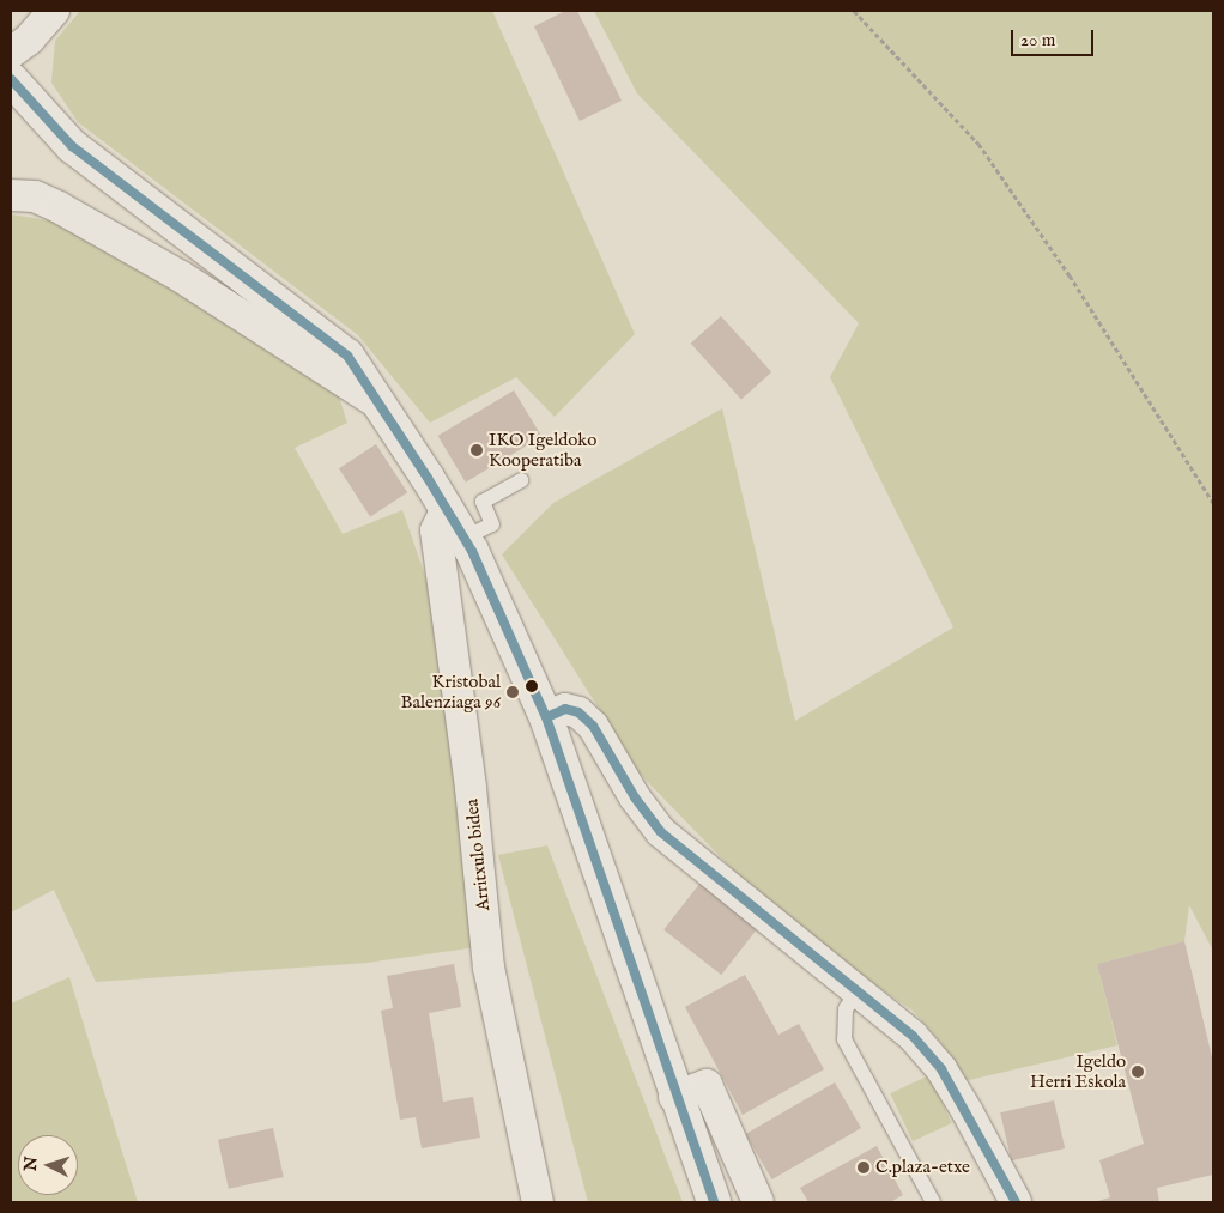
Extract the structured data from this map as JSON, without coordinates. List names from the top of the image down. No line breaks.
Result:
{"streets":{"street":["Arritxulo bidea"]},"places":["IKO Igeldoko Kooperatiba","Kristobal Balenziaga 96","Igeldo Herri Eskola","C.plaza-etxe"],"scale_bar":"20 m","north":"left"}
